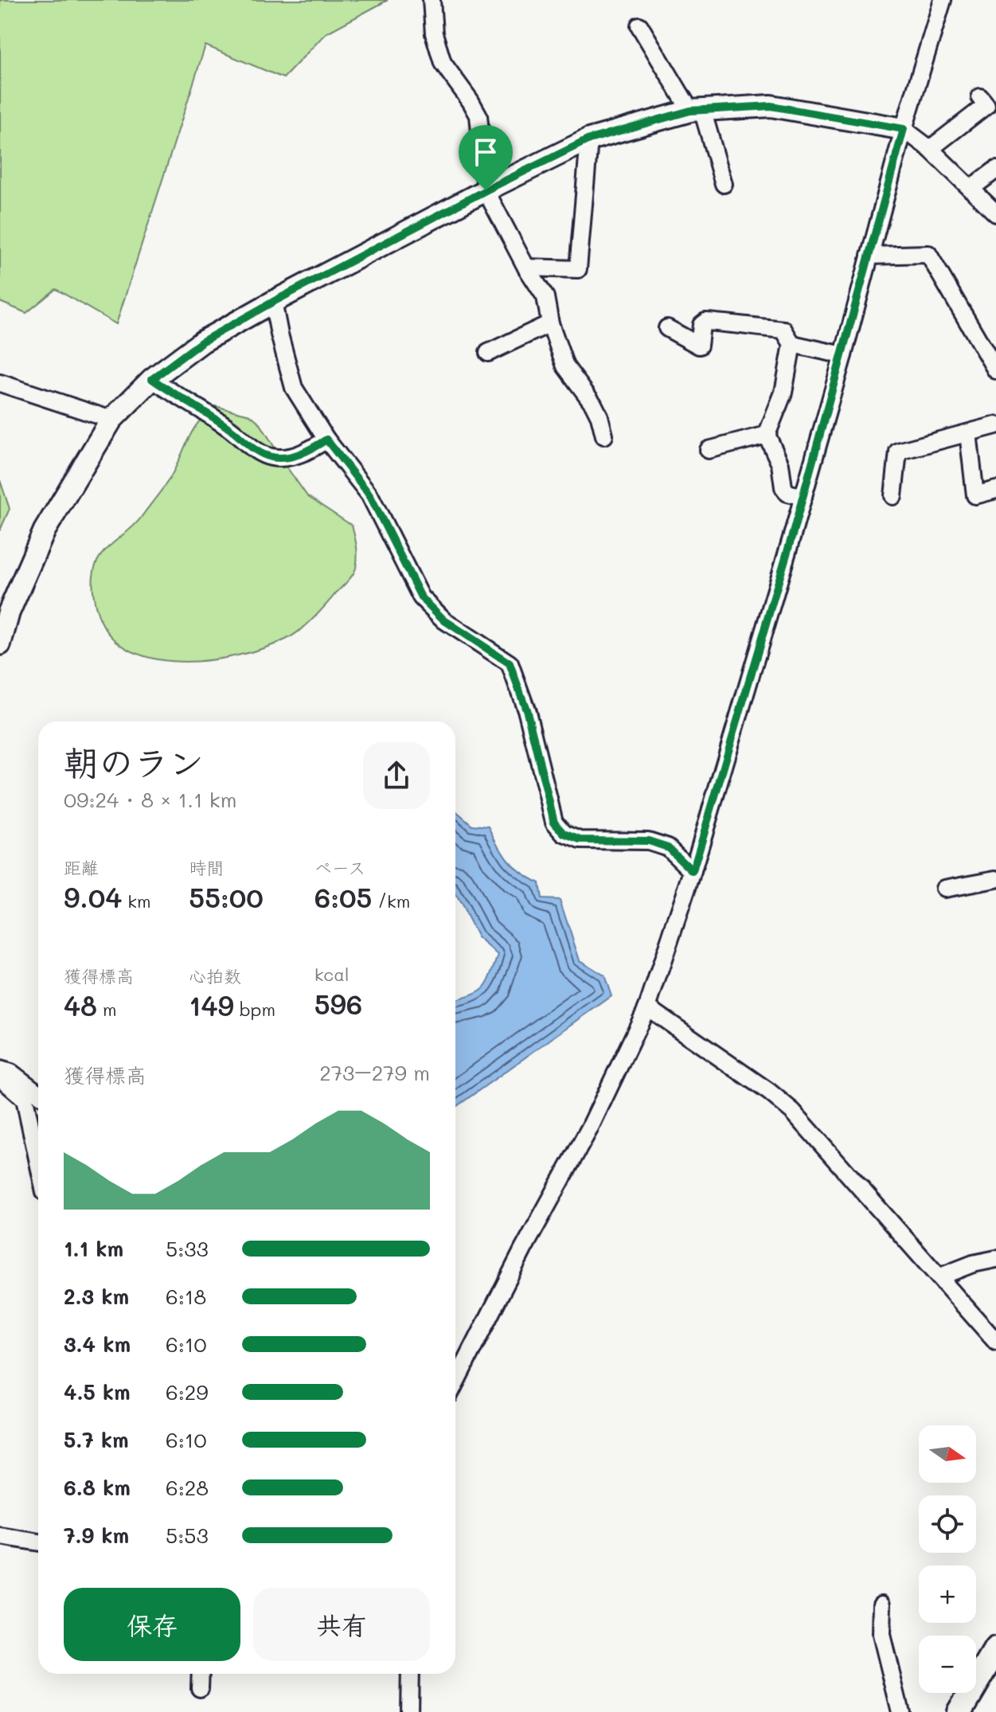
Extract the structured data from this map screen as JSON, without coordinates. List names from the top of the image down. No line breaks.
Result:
{"north":"right","page":{"heading":["朝のラン","09:24 · 8 × 1.1 km"],"stats":[["距離","9.04 km"],["時間","55:00"],["ペース","6:05 /km"],["獲得標高","48 m"],["心拍数","149 bpm"],["kcal","596"]],"chart":["獲得標高","273–279 m"],"list":[{"name":"1.1 km","note":"5:33"},{"name":"2.3 km","note":"6:18"},{"name":"3.4 km","note":"6:10"},{"name":"4.5 km","note":"6:29"},{"name":"5.7 km","note":"6:10"},{"name":"6.8 km","note":"6:28"},{"name":"7.9 km","note":"5:53"}],"map_buttons":["+","−"],"buttons":["保存","共有"]}}
